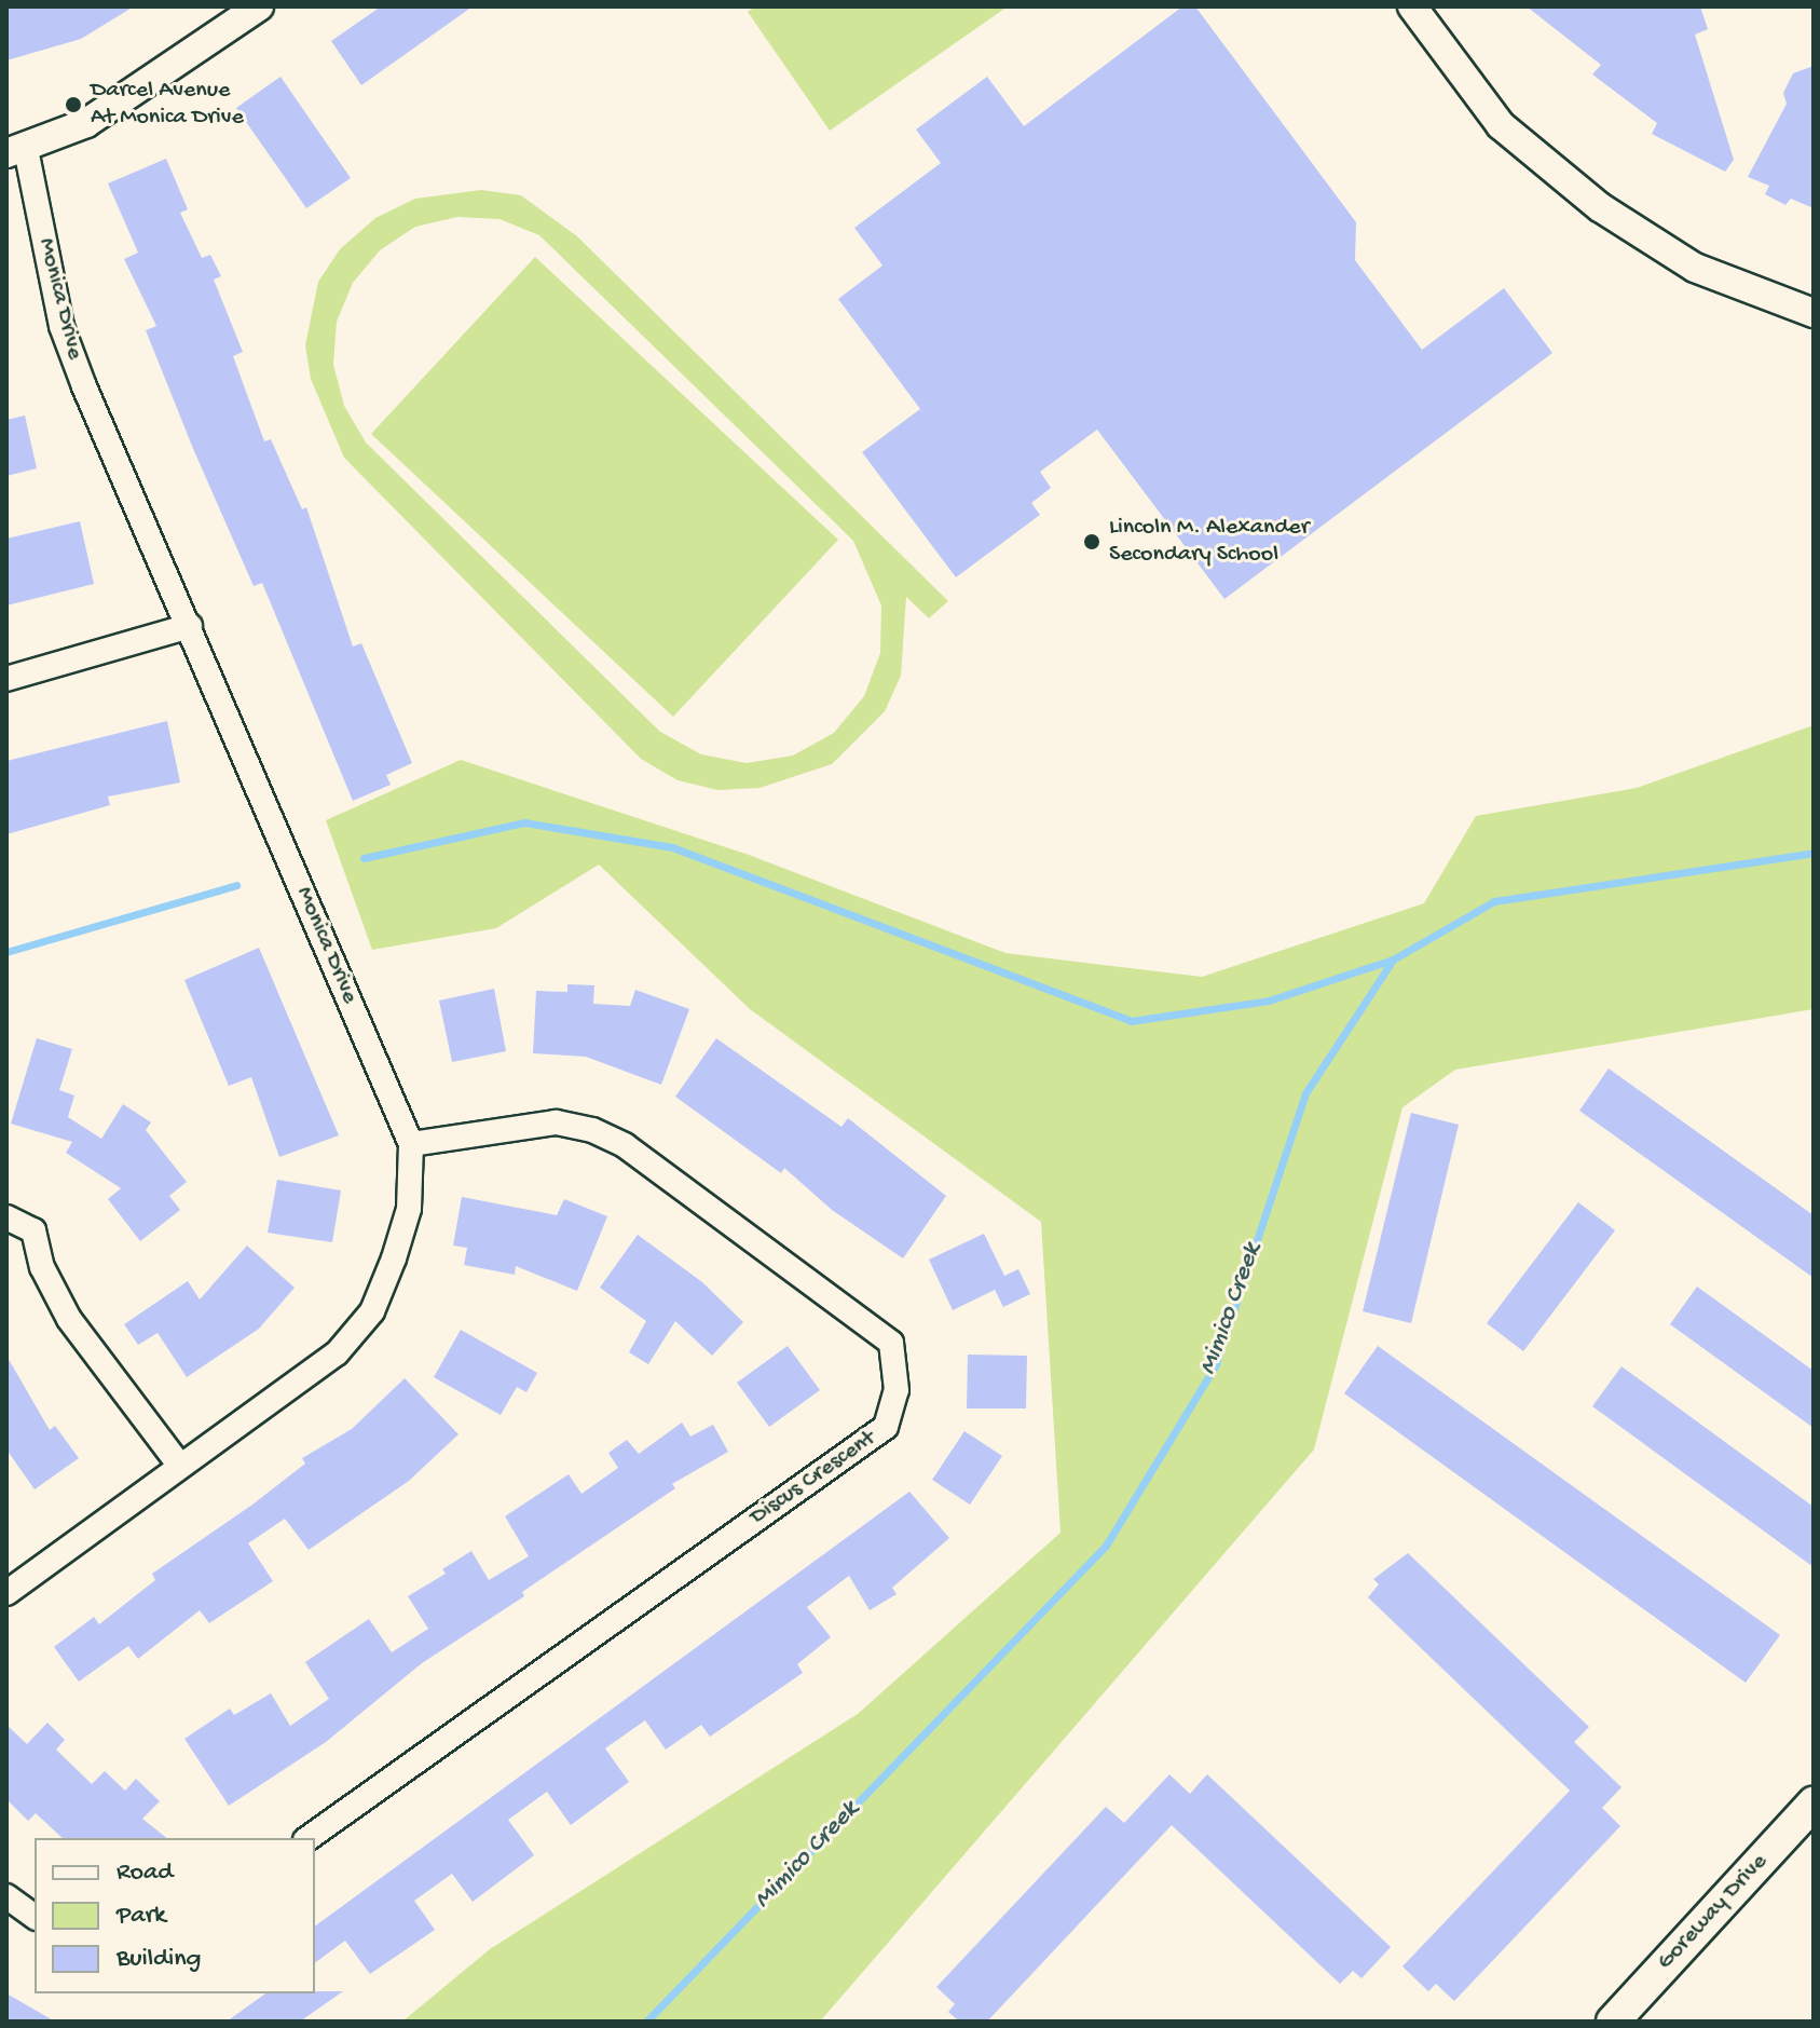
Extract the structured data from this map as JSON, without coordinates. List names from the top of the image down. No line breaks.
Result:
{"streets":{"main road":["Goreway Drive"],"street":["Monica Drive","Discus Crescent"]},"crossings":[["Monica Drive","Discus Crescent"]],"water":["Mimico Creek"],"places":["Darcel Avenue At Monica Drive","Lincoln M. Alexander Secondary School"],"legend":["Road","Park","Building"]}
